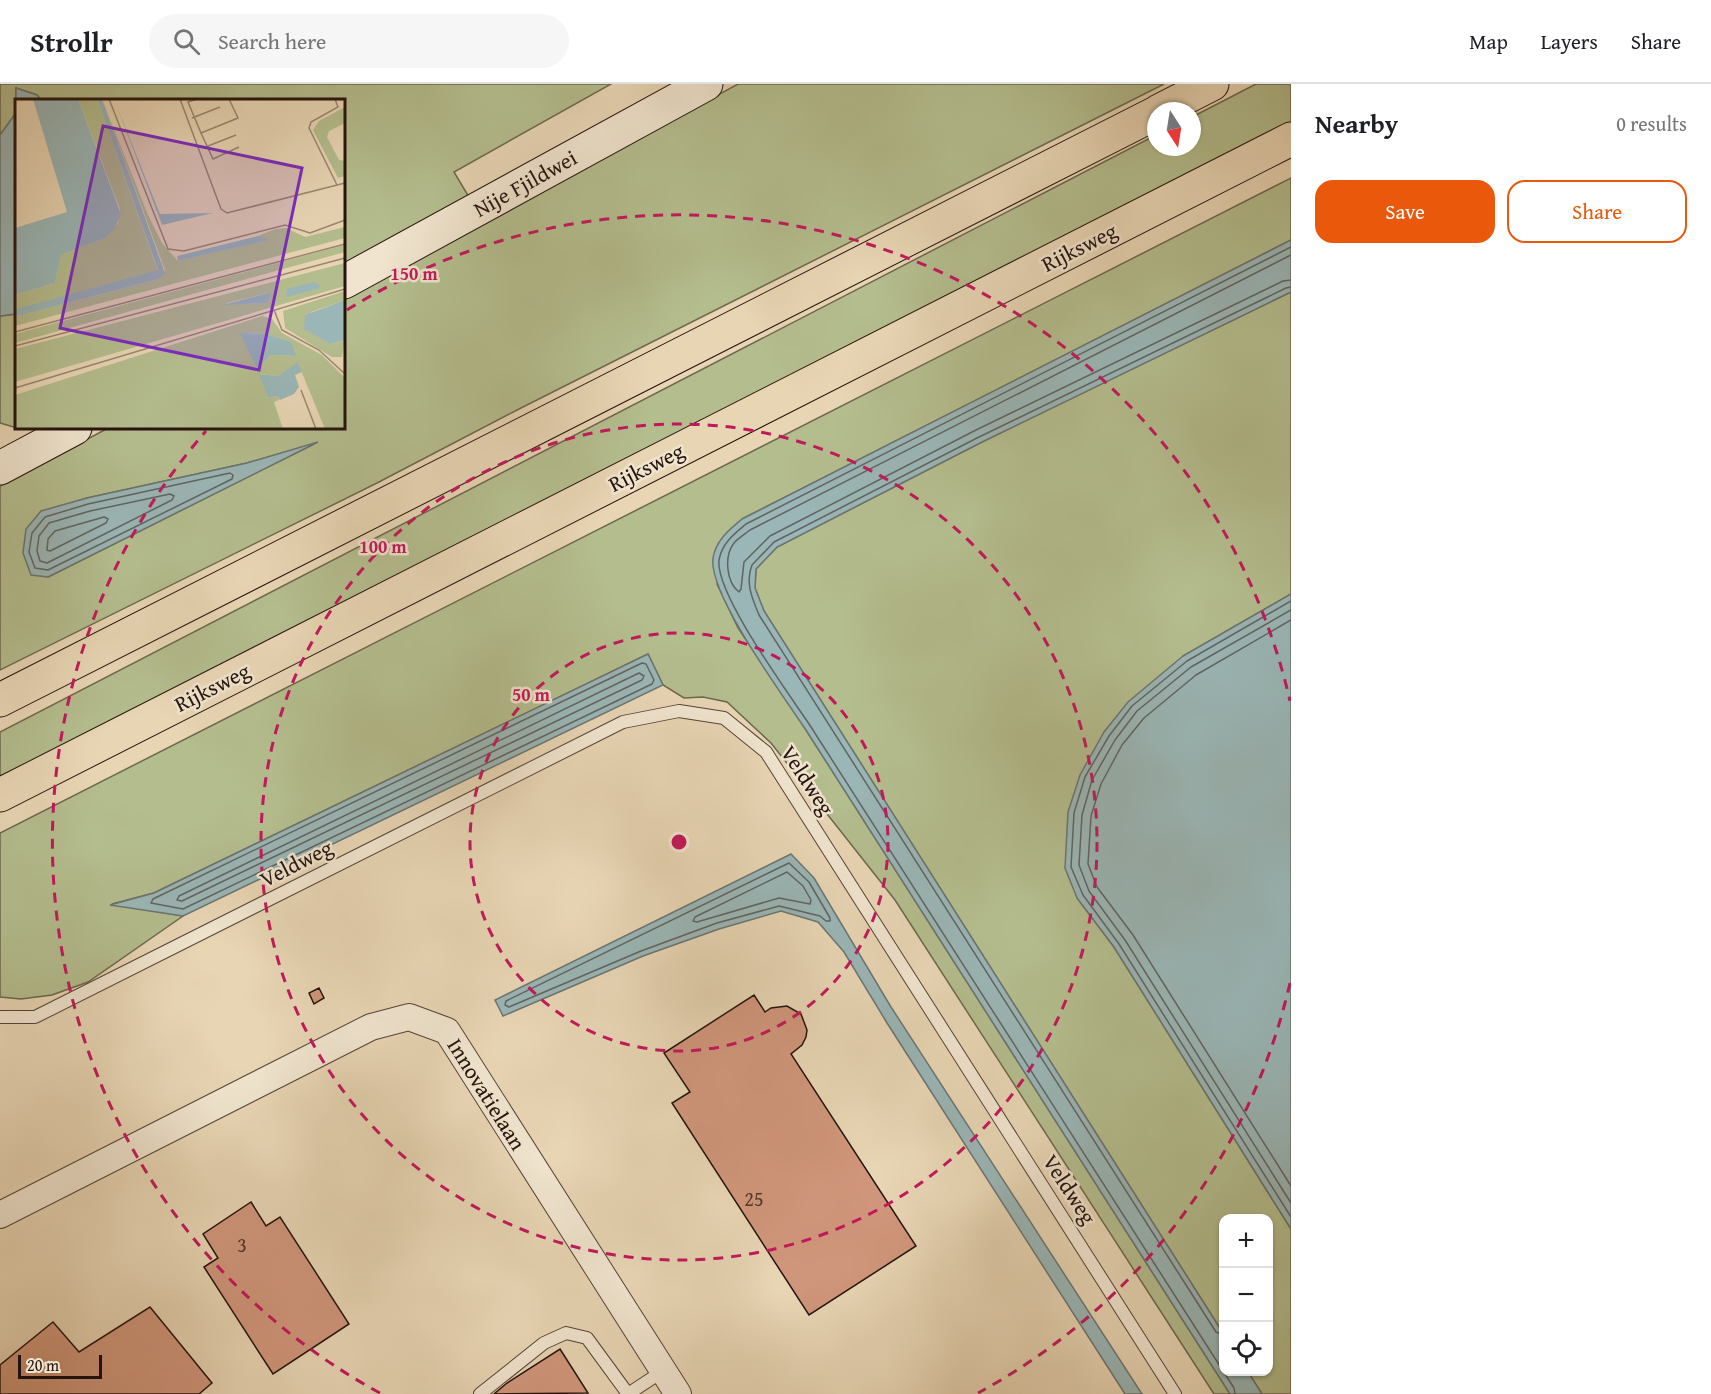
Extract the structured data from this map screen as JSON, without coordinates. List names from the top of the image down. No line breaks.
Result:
{"streets":{"highway":["Rijksweg"],"main road":["Nije Fjildwei"],"street":["Innovatielaan"],"lane":["Veldweg"]},"house_numbers":["25","3"],"scale_bar":"20 m","north":"bottom","page":{"header":"Strollr","search":"Search here","nav":["Map","Layers","Share"],"heading":["Nearby","0 results"],"buttons":["Save","Share"],"map_buttons":["+","−"],"scale":"20 m"},"rings":["150 m","100 m","50 m"]}
